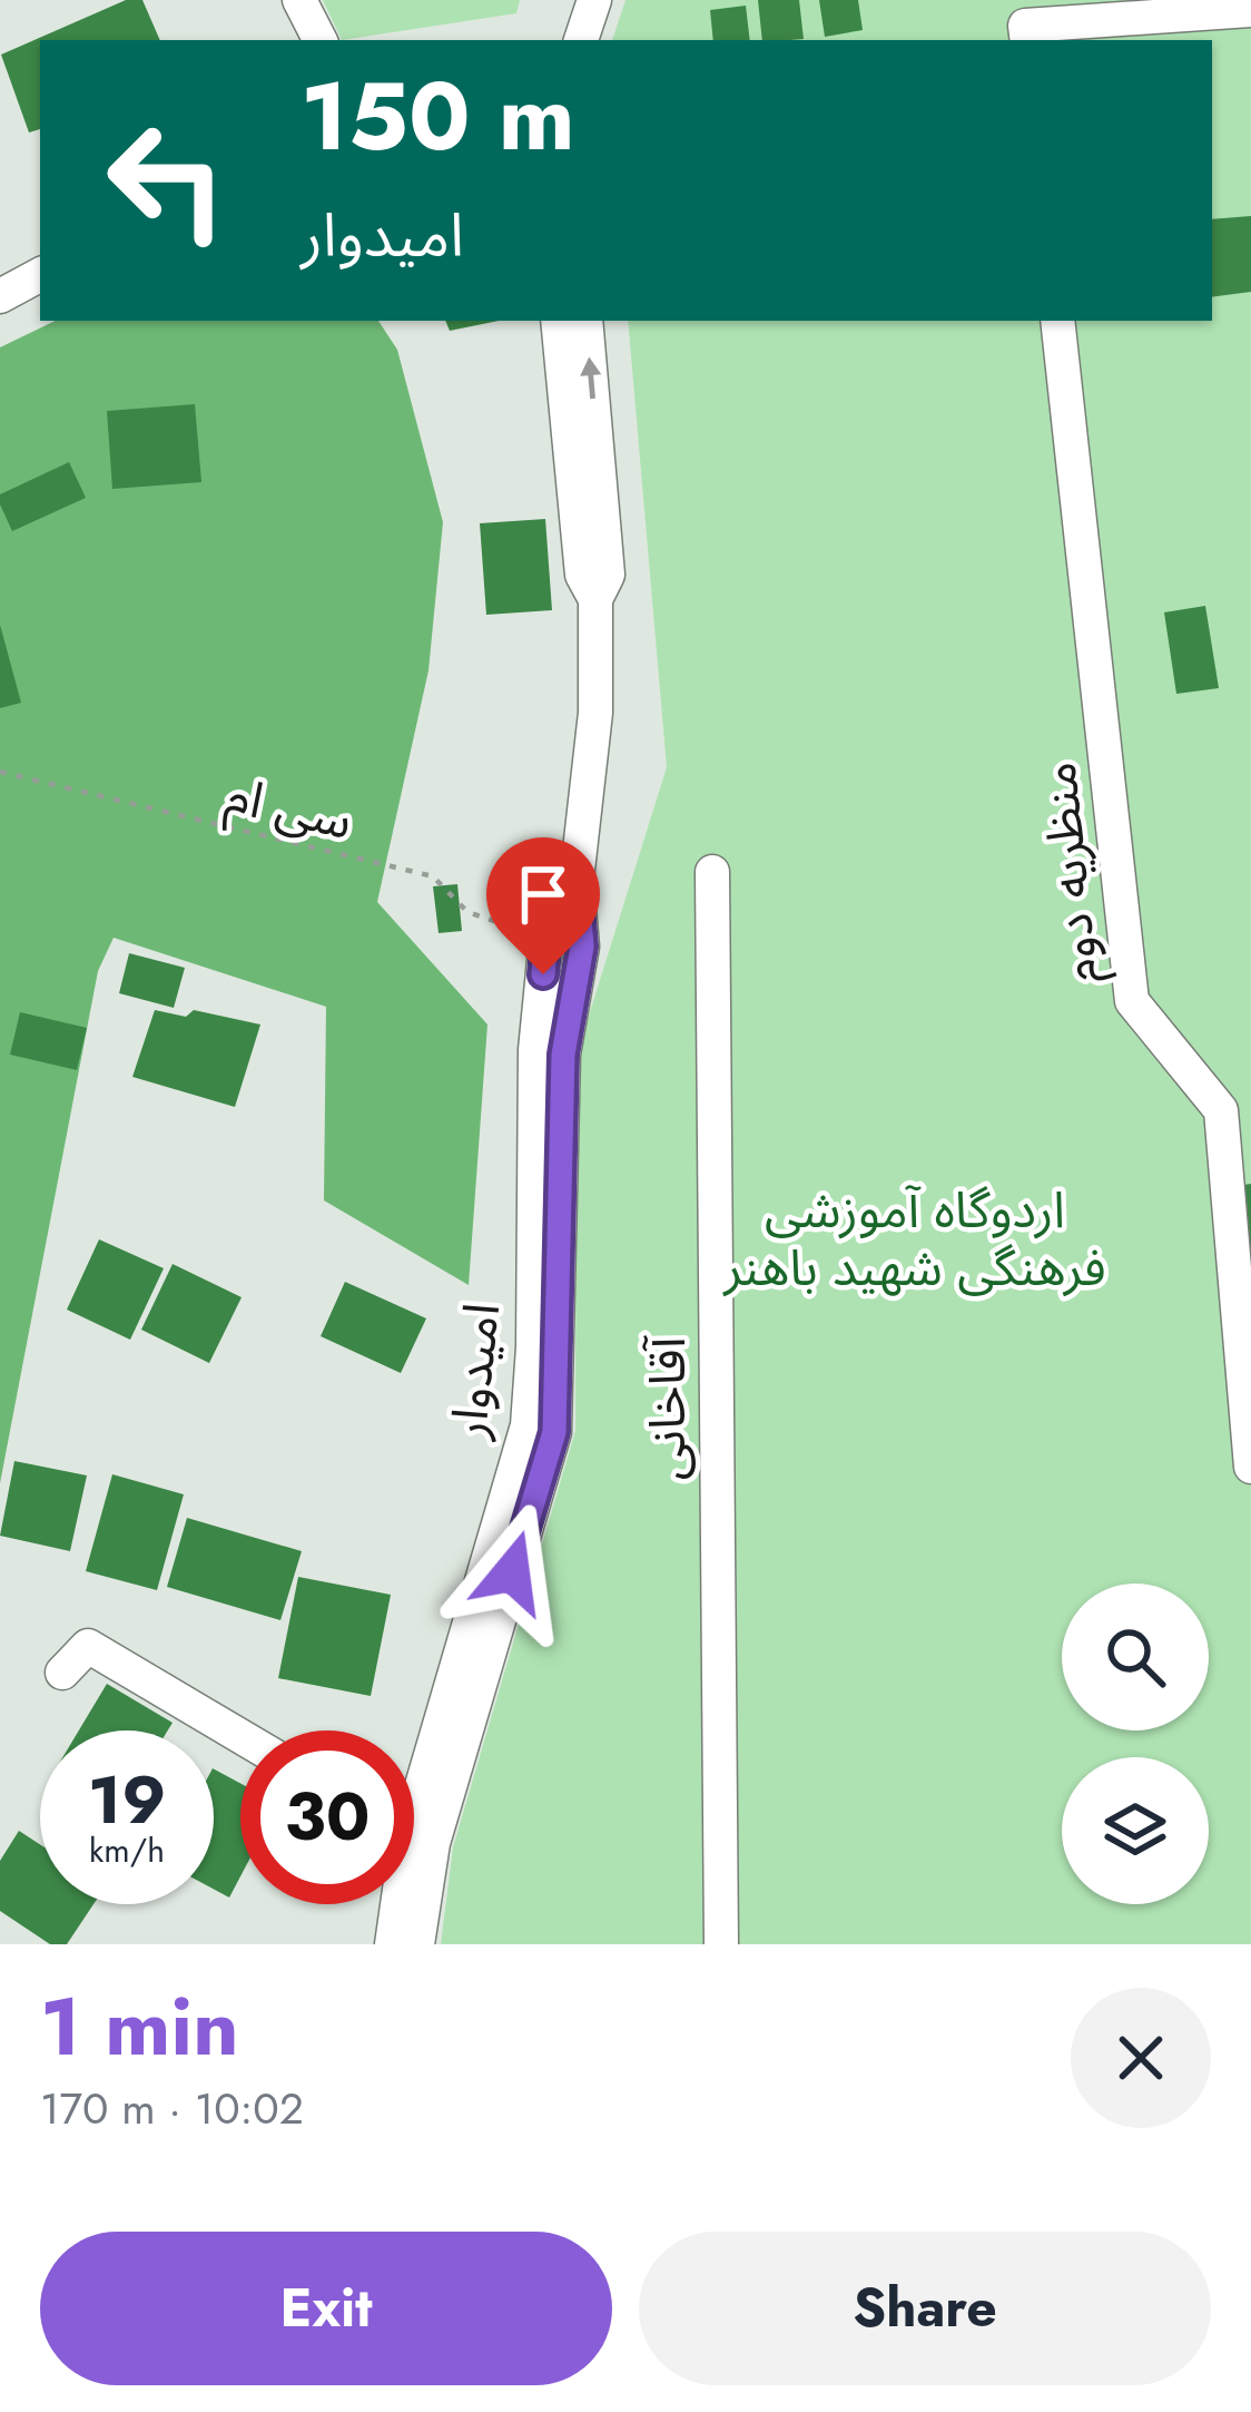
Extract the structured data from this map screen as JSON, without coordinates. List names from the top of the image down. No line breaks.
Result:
{"streets":{"street":["منظریه دوم","امیدوار","آقاخانی"],"path":["سی ام"]},"crossings":[["سی ام","امیدوار"]],"parks":["اردوگاه آموزشی فرهنگی شهید باهنر"],"page":{"turn":["150 m","امیدوار"],"speed":"19 km/h","limit":"30","heading":["1 min","170 m · 10:02"],"buttons":["Exit","Share"]}}
